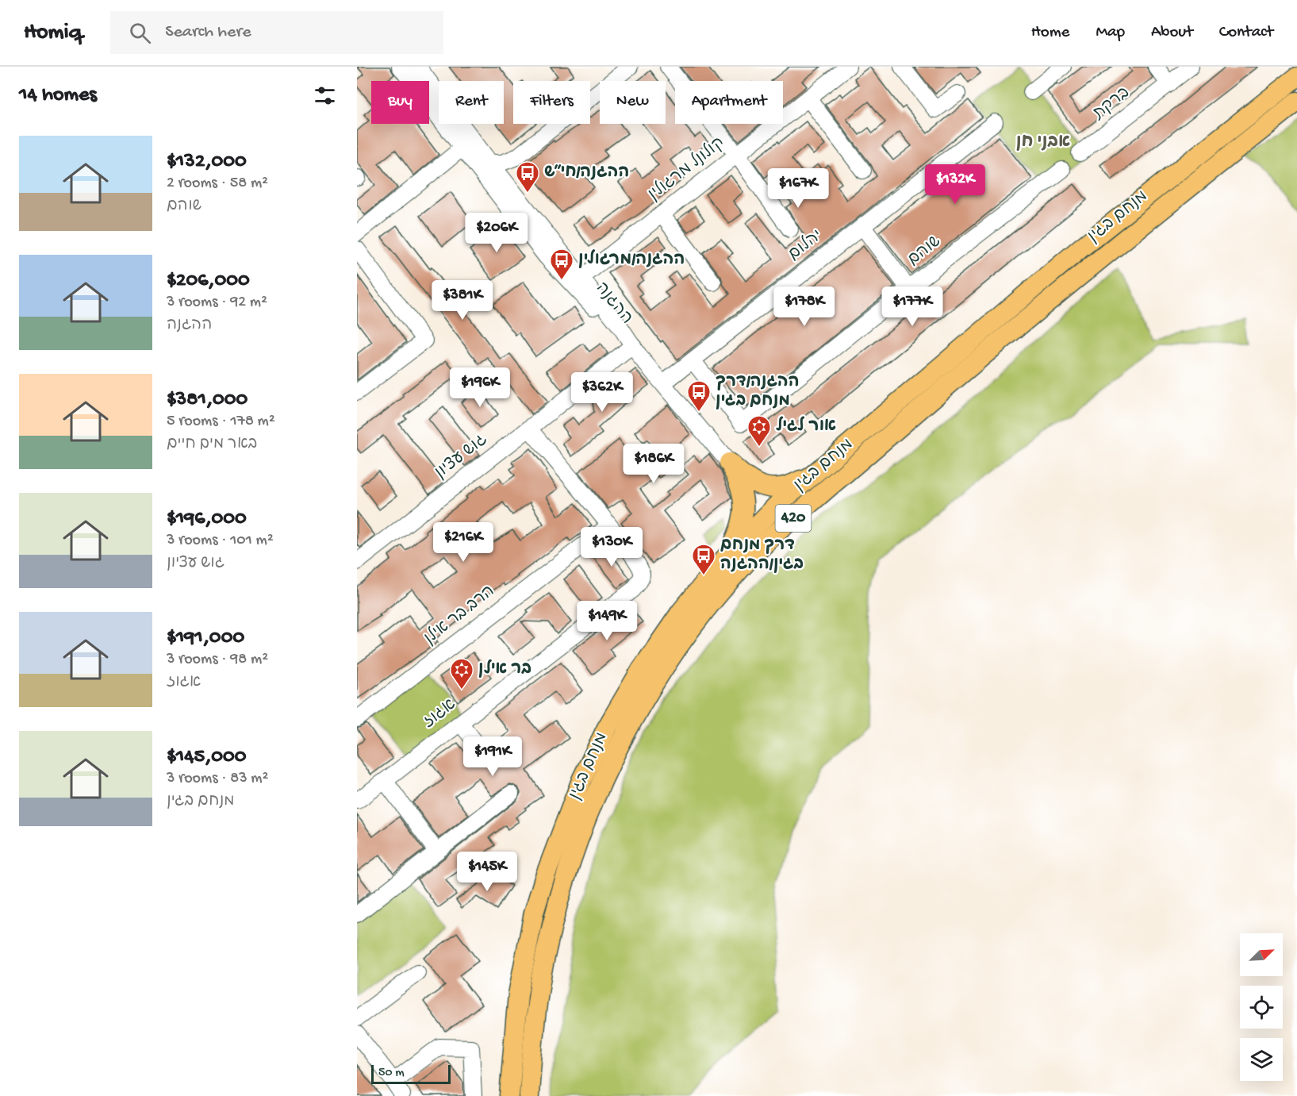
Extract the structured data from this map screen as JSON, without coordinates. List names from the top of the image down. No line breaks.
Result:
{"streets":{"main road":["מנחם בגין","420"],"street":["ברקת","קולונל מרגולין","יהלום","שוהם","ההגנה","גוש עציון","הרב בר אילן","אגוז"]},"crossings":[["קולונל מרגולין","ההגנה"],["יהלום","שוהם"],["יהלום","ההגנה"],["ההגנה","גוש עציון"],["הרב בר אילן","אגוז"]],"districts":["אבני חן"],"places":{"bus stop":["ההגנה/חי״ש","ההגנה/מרגולין","ההגנה/דרך מנחם בגין","דרך מנחם בגין/ההגנה"],"synagogue":["אור לגיל","בר אילן"]},"scale_bar":"50 m","north":"top right","page":{"header":"Homiq","search":"Search here","nav":["Home","Map","About","Contact"],"heading":"14 homes","chip":["Buy","Rent","Filters","New","Apartment"],"list":[{"name":"$132,000","note":"2 rooms · 58 m² · שוהם"},{"name":"$206,000","note":"3 rooms · 92 m² · ההגנה"},{"name":"$381,000","note":"5 rooms · 178 m² · באר מים חיים"},{"name":"$196,000","note":"3 rooms · 101 m² · גוש עציון"},{"name":"$191,000","note":"3 rooms · 98 m² · אגוז"},{"name":"$145,000","note":"3 rooms · 83 m² · מנחם בגין"}],"price":["$132K","$167K","$206K","$381K","$178K","$177K","$196K","$362K","$186K","$216K","$130K","$149K","$191K","$145K"],"scale":"50 m"}}
